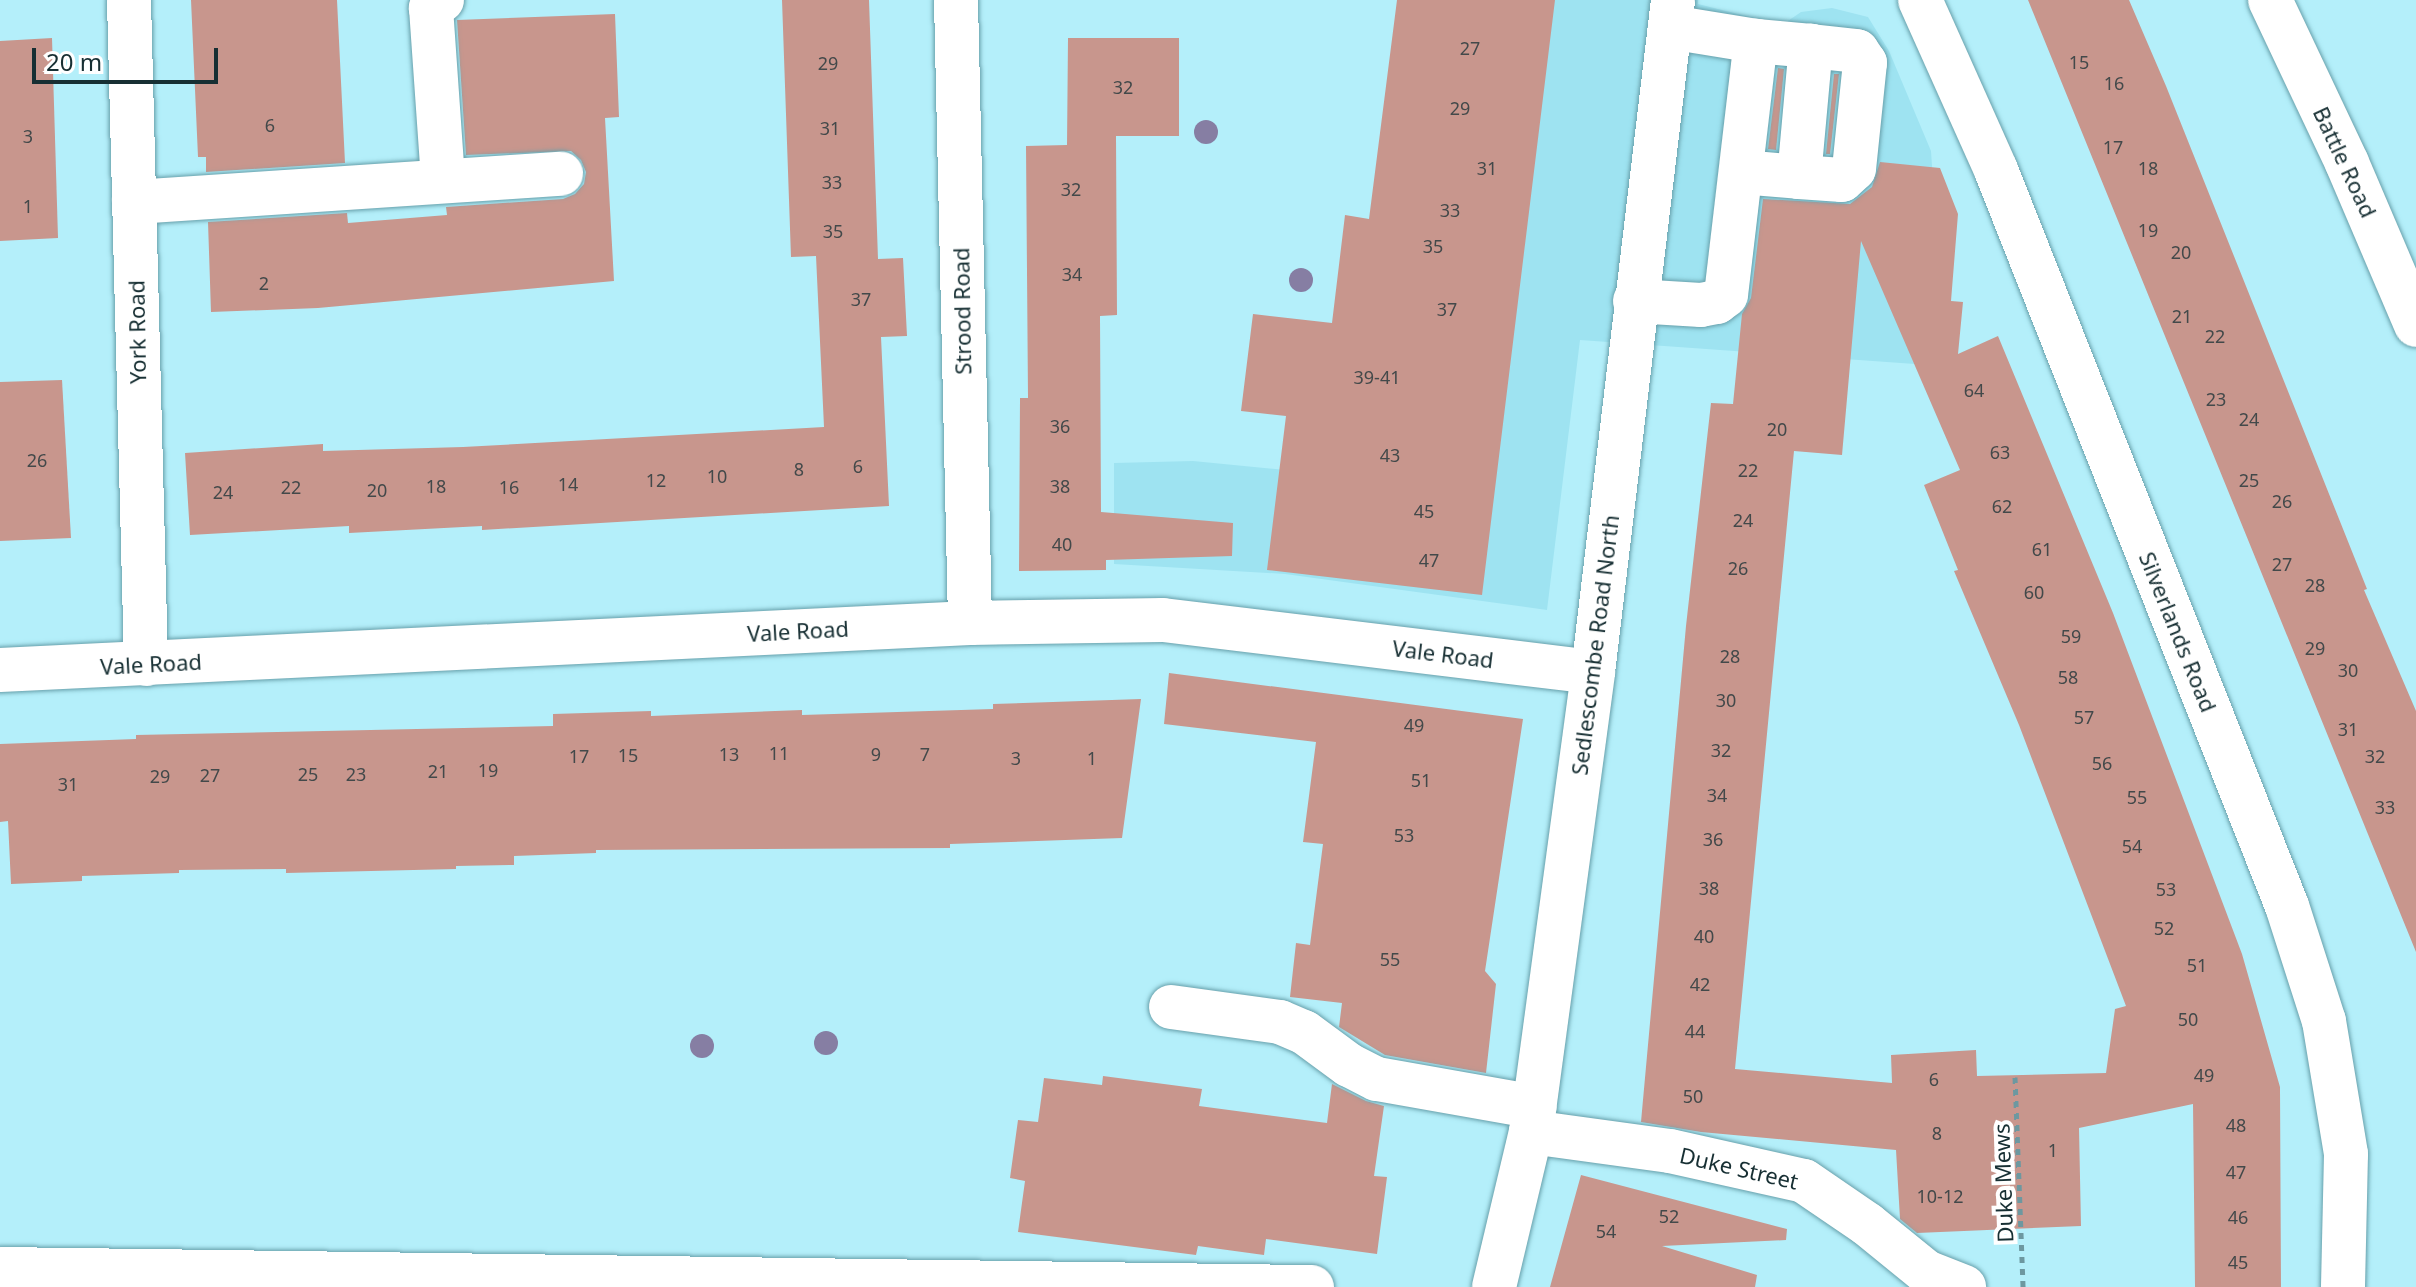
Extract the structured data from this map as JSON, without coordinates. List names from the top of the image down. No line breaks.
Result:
{"streets":{"main road":["Battle Road","Strood Road","York Road","Vale Road","Silverlands Road","Sedlescombe Road North","Duke Street"],"path":["Duke Mews"]},"crossings":[["Strood Road","Vale Road"],["York Road","Vale Road"],["Vale Road","Sedlescombe Road North"],["Sedlescombe Road North","Duke Street"]],"house_numbers":["27","15","29","16","32","29","6","31","3","17","31","18","33","32","1","33","19","35","35","20","34","2","37","37","21","22","39-41","64","23","24","36","20","63","43","26","6","8","22","10","12","25","14","18","38","22","16","20","24","26","62","45","24","40","61","47","27","26","28","60","59","29","28","30","58","30","57","49","31","32","11","13","9","7","15","17","32","3","1","56","19","21","25","23","27","29","51","31","34","55","33","53","36","54","38","53","52","40","55","51","42","50","44","49","6","50","48","8","1","47","10-12","52","46","54","45"],"scale_bar":"20 m"}
